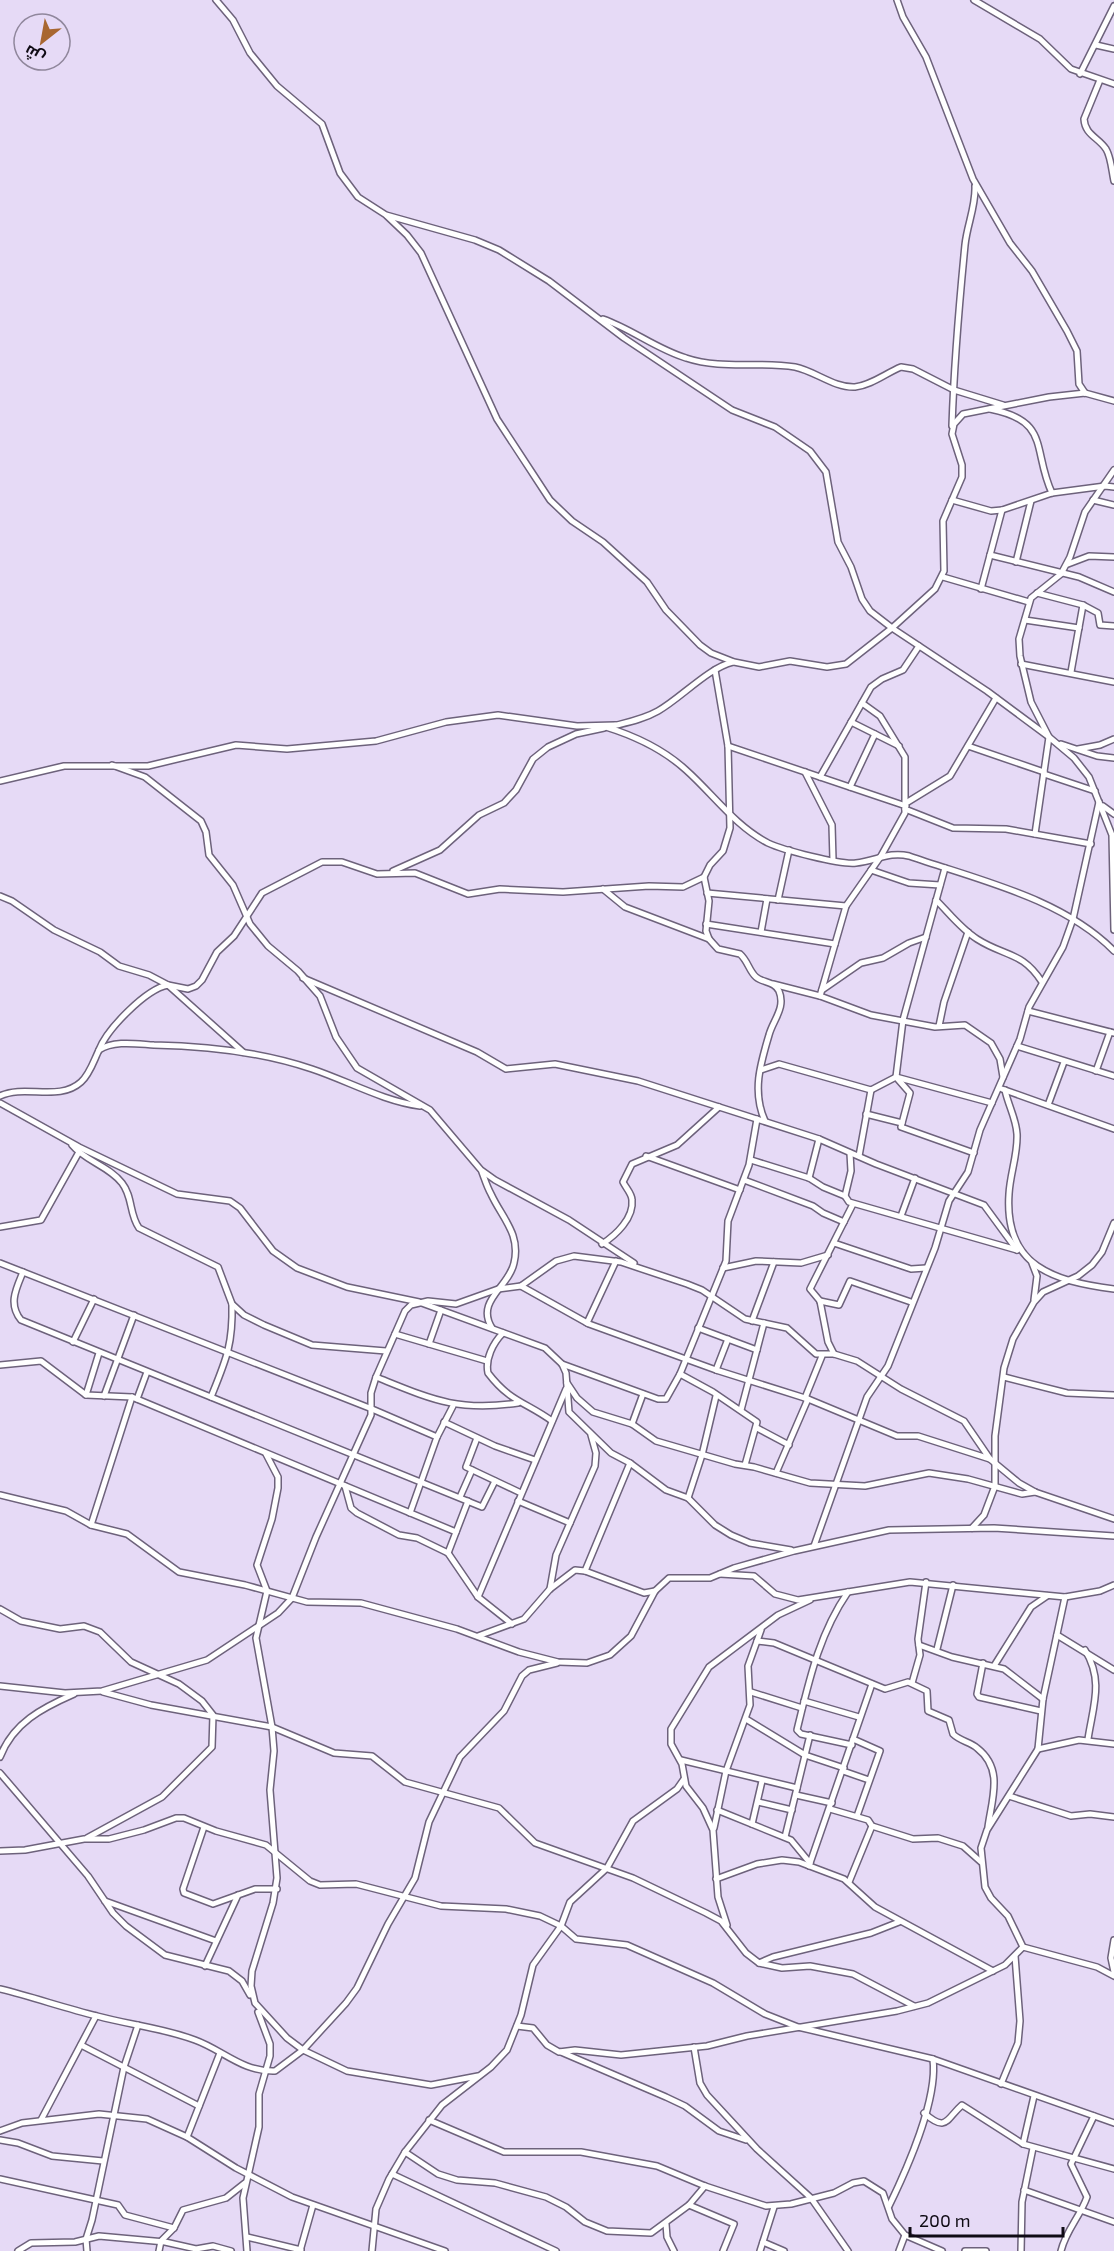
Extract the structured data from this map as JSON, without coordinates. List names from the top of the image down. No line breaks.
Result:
{"scale_bar":"200 m","north":"bottom left"}
